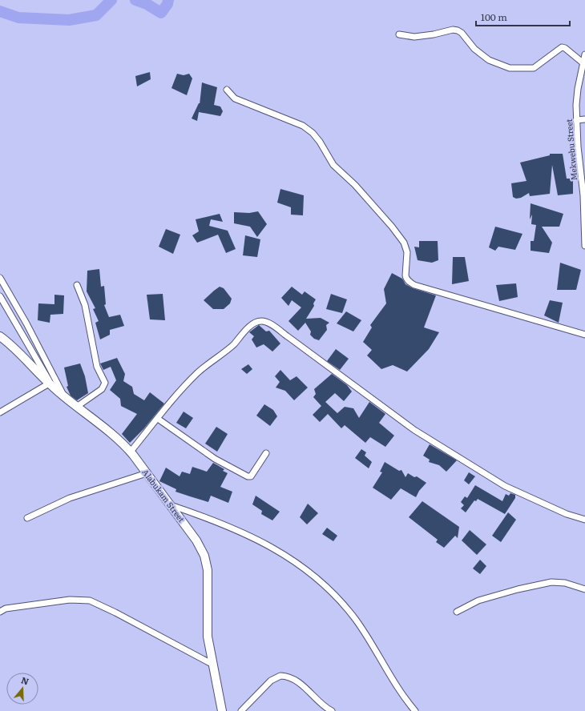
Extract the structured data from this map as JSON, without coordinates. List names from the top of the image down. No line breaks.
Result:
{"streets":{"street":["Mekwebu Street","Alabukam Street"]},"scale_bar":"100 m","north":"top"}
